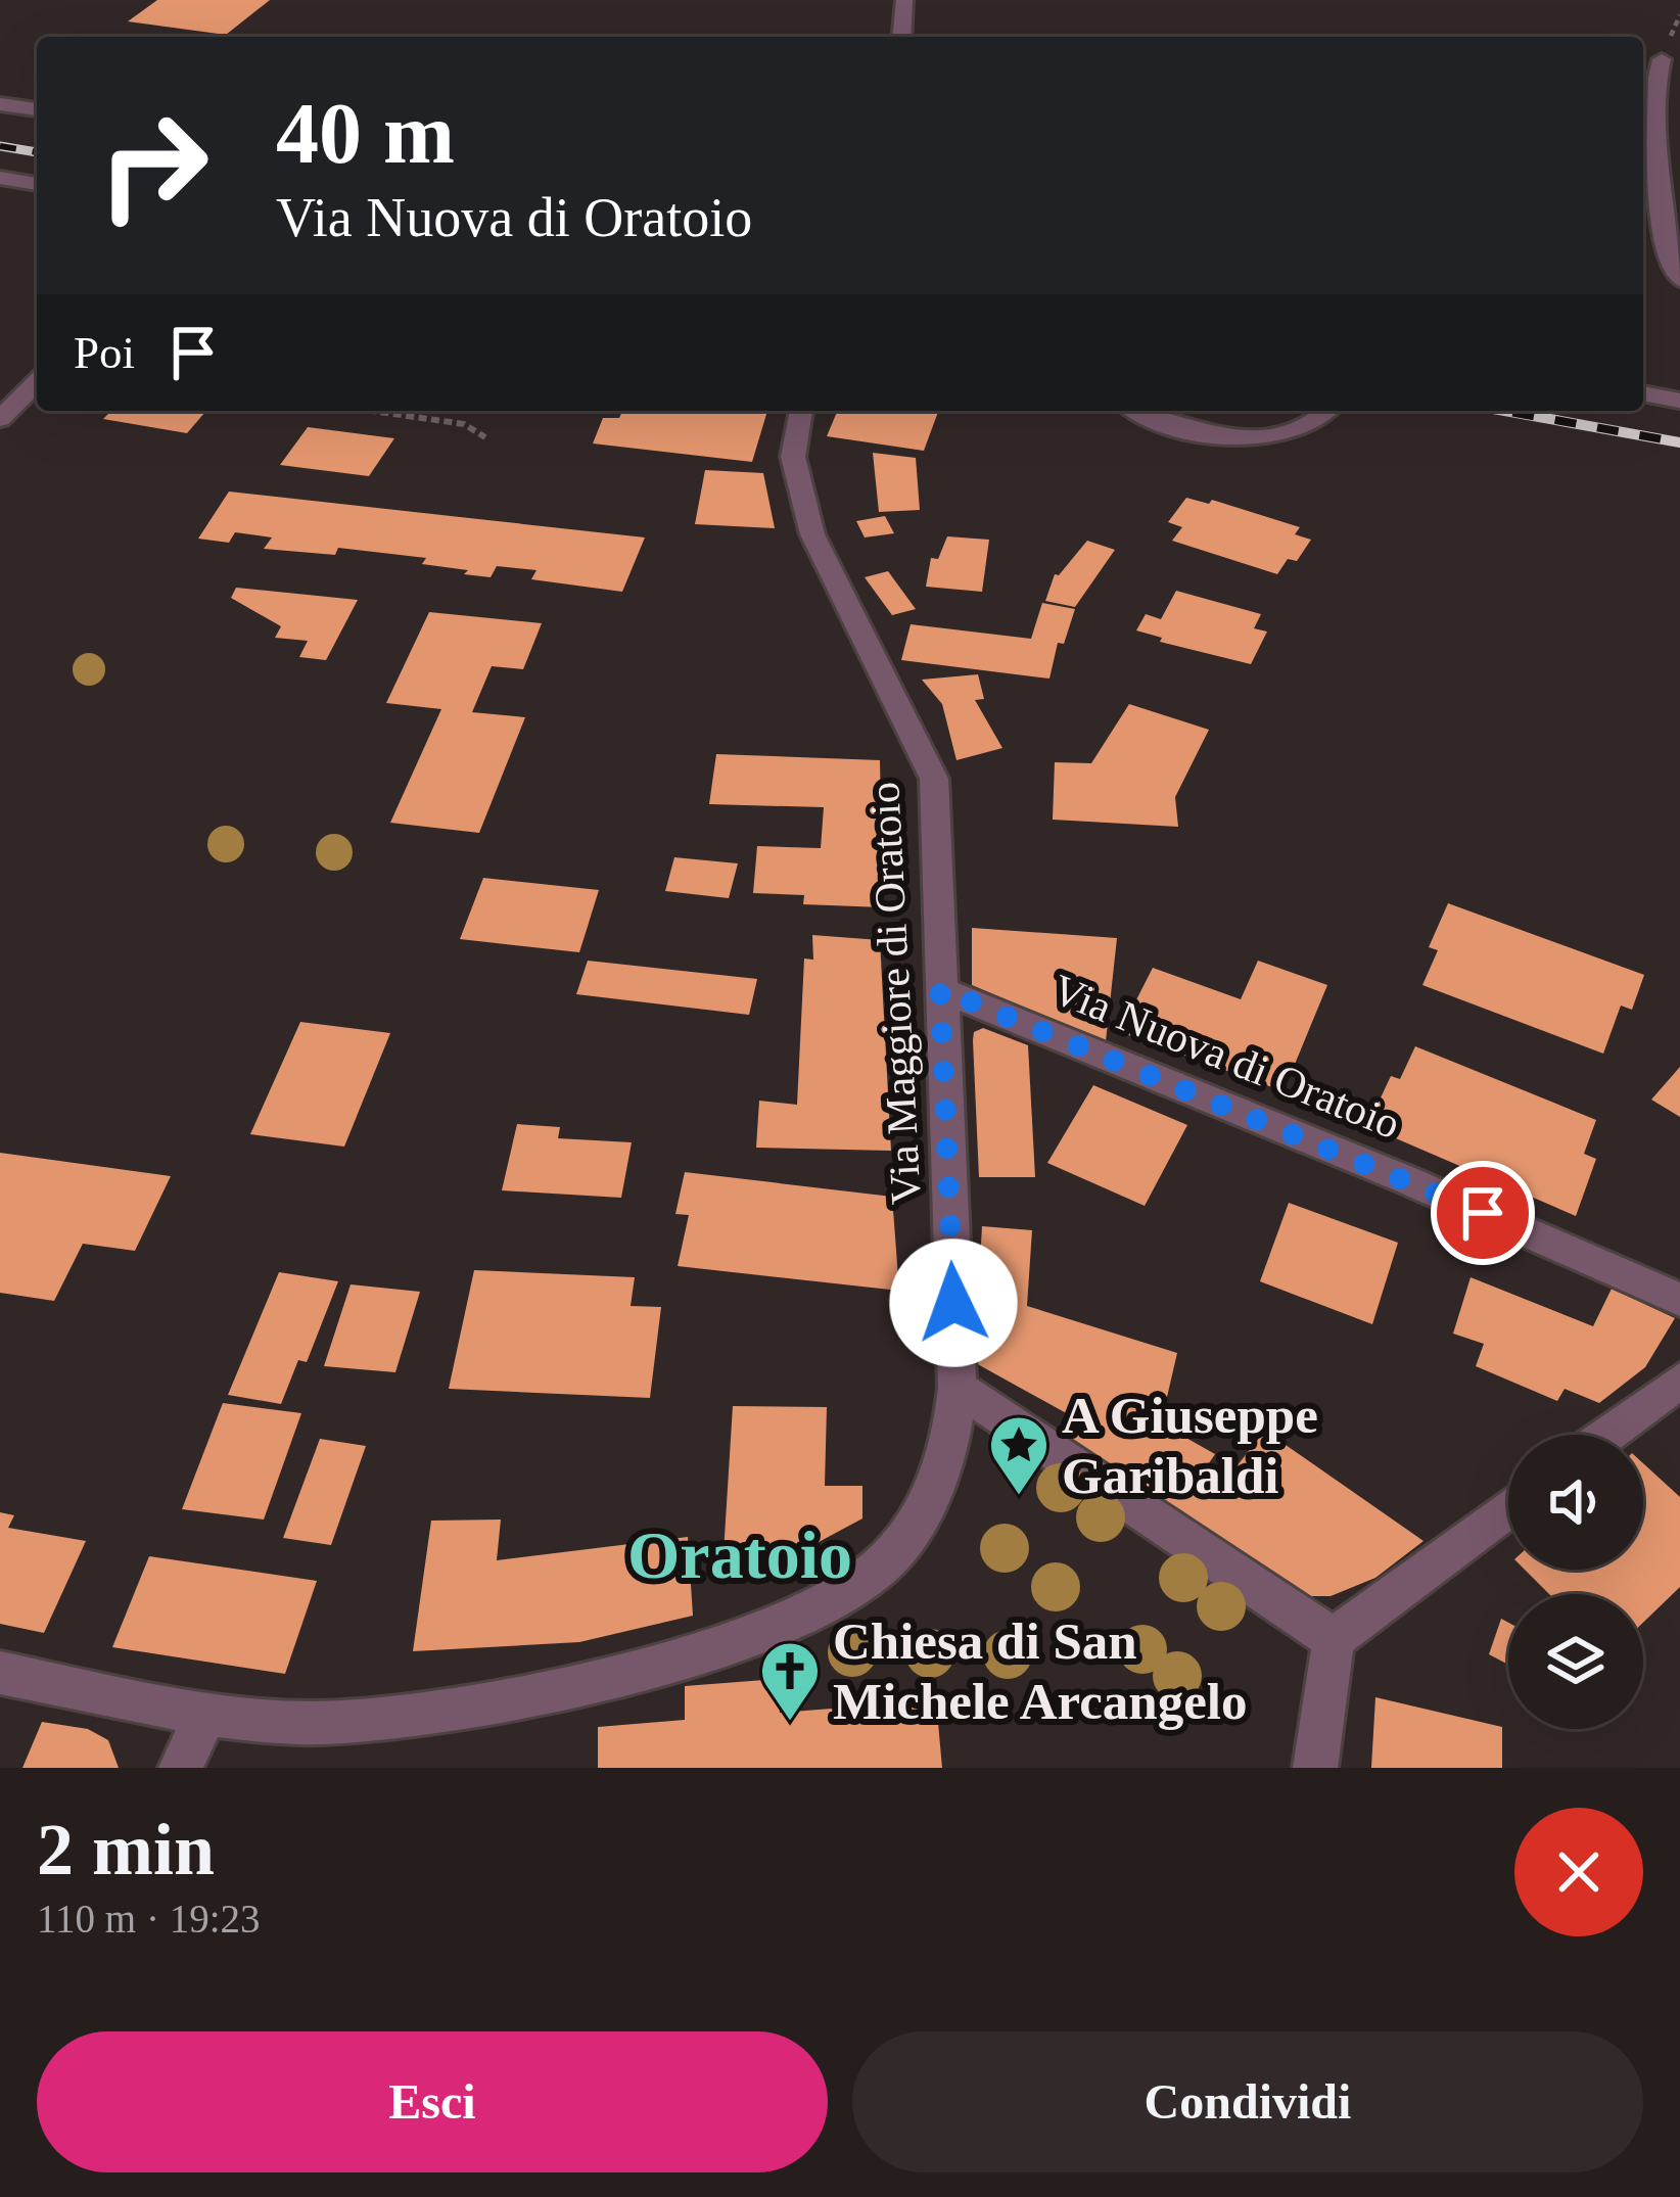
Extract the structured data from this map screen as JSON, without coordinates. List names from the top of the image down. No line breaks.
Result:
{"streets":{"street":["Via Maggiore di Oratoio","Via Nuova di Oratoio"]},"crossings":[["Via Maggiore di Oratoio","Via Nuova di Oratoio"]],"districts":["Oratoio"],"places":{"place":["A Giuseppe Garibaldi"],"church":["Chiesa di San Michele Arcangelo"]},"page":{"turn":["40 m","Via Nuova di Oratoio"],"then":"Poi","heading":["2 min","110 m · 19:23"],"buttons":["Esci","Condividi"]}}
